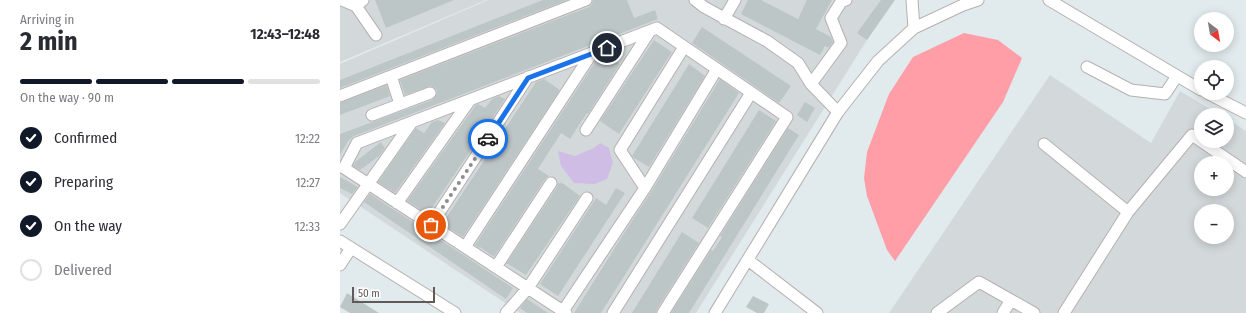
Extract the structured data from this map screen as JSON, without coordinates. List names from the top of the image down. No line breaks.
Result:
{"scale_bar":"50 m","north":"bottom right","page":{"heading":["2 min","Arriving in","12:43–12:48"],"map_buttons":["+","−"],"bar":"On the way · 90 m","list":[["Confirmed","12:22"],["Preparing","12:27"],["On the way","12:33"],"Delivered"],"scale":"50 m"}}
